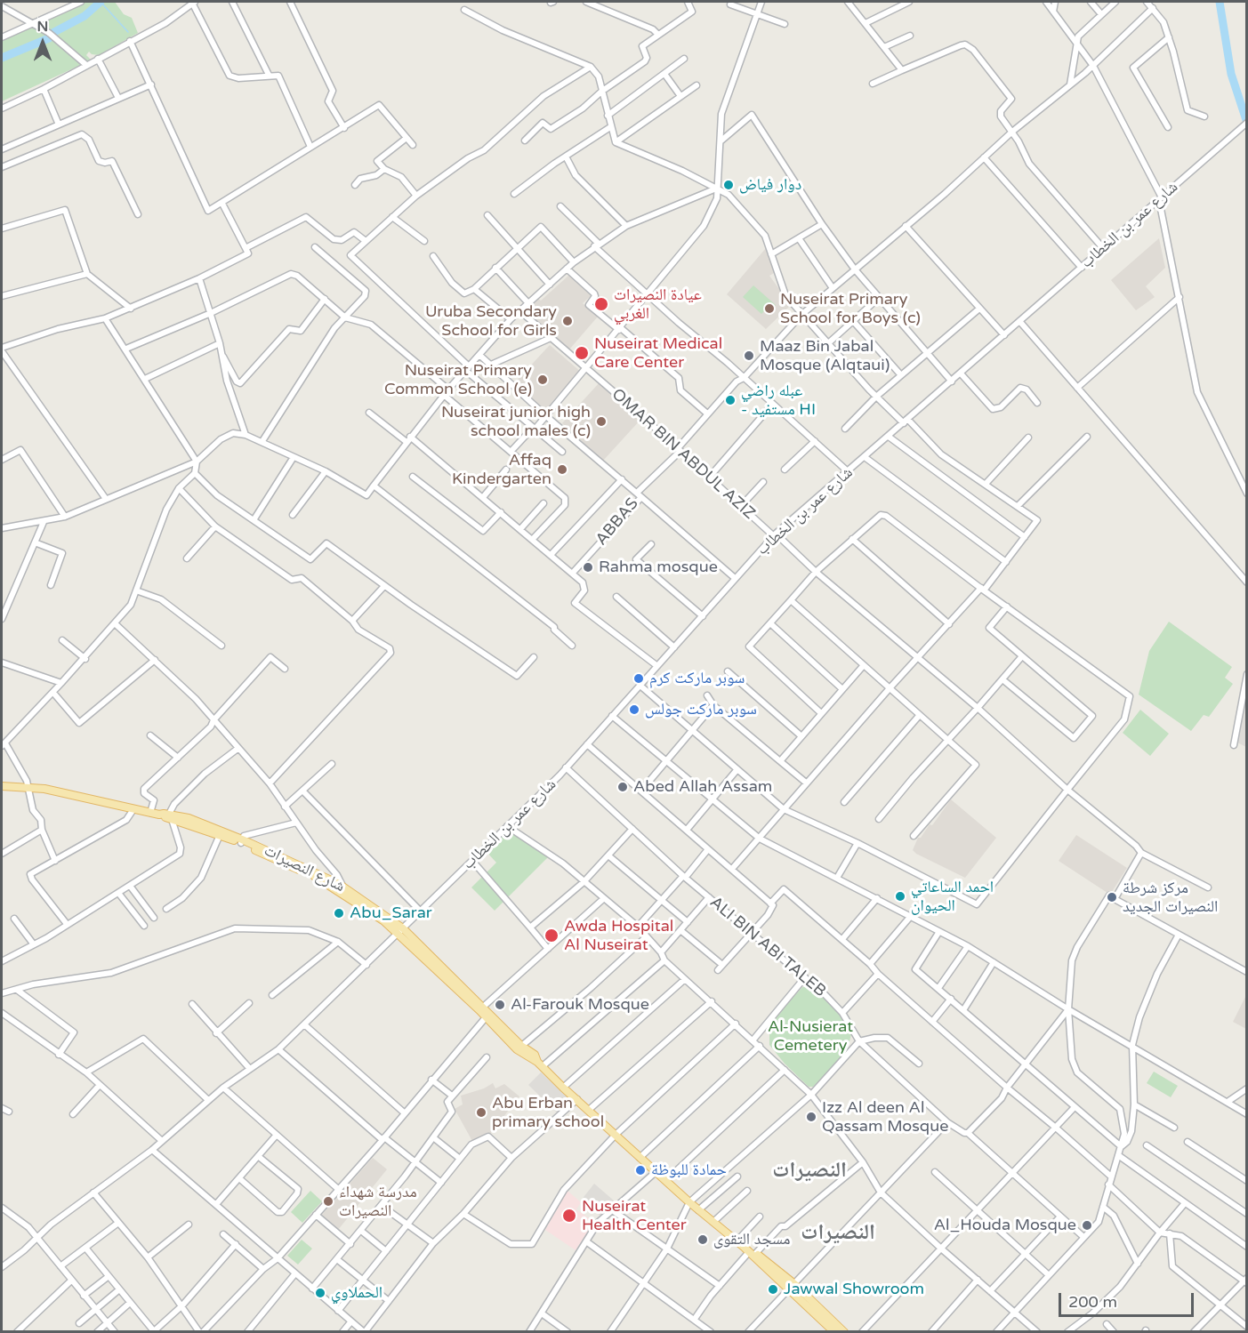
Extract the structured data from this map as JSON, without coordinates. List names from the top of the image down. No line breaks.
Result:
{"streets":{"street":["شارع عمر بن الخطاب","OMAR BIN ABDUL AZIZ","ABBAS","ALI BIN ABI TALEB"]},"crossings":[["شارع عمر بن الخطاب","OMAR BIN ABDUL AZIZ"],["شارع عمر بن الخطاب","ALI BIN ABI TALEB"],["OMAR BIN ABDUL AZIZ","ABBAS"]],"districts":["النصيرات","النصيرات"],"parks":["Al-Nusierat Cemetery"],"places":["دوار فياض","عيادة النصيرات الغربي","Nuseirat Primary School for Boys (c)","Uruba Secondary School for Girls","Nuseirat Medical Care Center","Maaz Bin Jabal Mosque (Alqtaui)","Nuseirat Primary Common School (e)","عبله راضي - مستفيد HI","Nuseirat junior high school males (c)","Affaq Kindergarten","Rahma mosque","سوبر ماركت كرم","سوبر ماركت جولس","Abed Allah Assam","احمد الساعاتي الحيوان","مركز شرطة النصيرات الجديد","Abu_Sarar","Awda Hospital Al Nuseirat","Al-Farouk Mosque","Abu Erban primary school","Izz Al deen Al Qassam Mosque","حمادة للبوظة","مدرسة شهداء النصيرات","Nuseirat Health Center","Al_Houda Mosque","مسجد التقوى","Jawwal Showroom","الحملاوي"],"scale_bar":"200 m","north":"top"}
